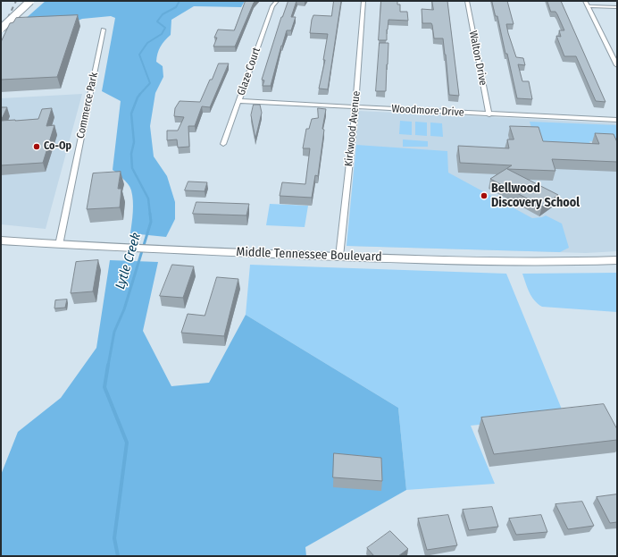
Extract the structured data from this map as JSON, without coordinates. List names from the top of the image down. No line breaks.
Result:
{"streets":{"main road":["Middle Tennessee Boulevard"],"street":["Walton Drive","Glaze Court","Commerce Park","Woodmore Drive","Kirkwood Avenue"]},"crossings":[["Walton Drive","Woodmore Drive"],["Glaze Court","Woodmore Drive"],["Commerce Park","Middle Tennessee Boulevard"],["Woodmore Drive","Kirkwood Avenue"],["Kirkwood Avenue","Middle Tennessee Boulevard"]],"water":["Lytle Creek"],"places":["Co-Op","Bellwood Discovery School"]}
